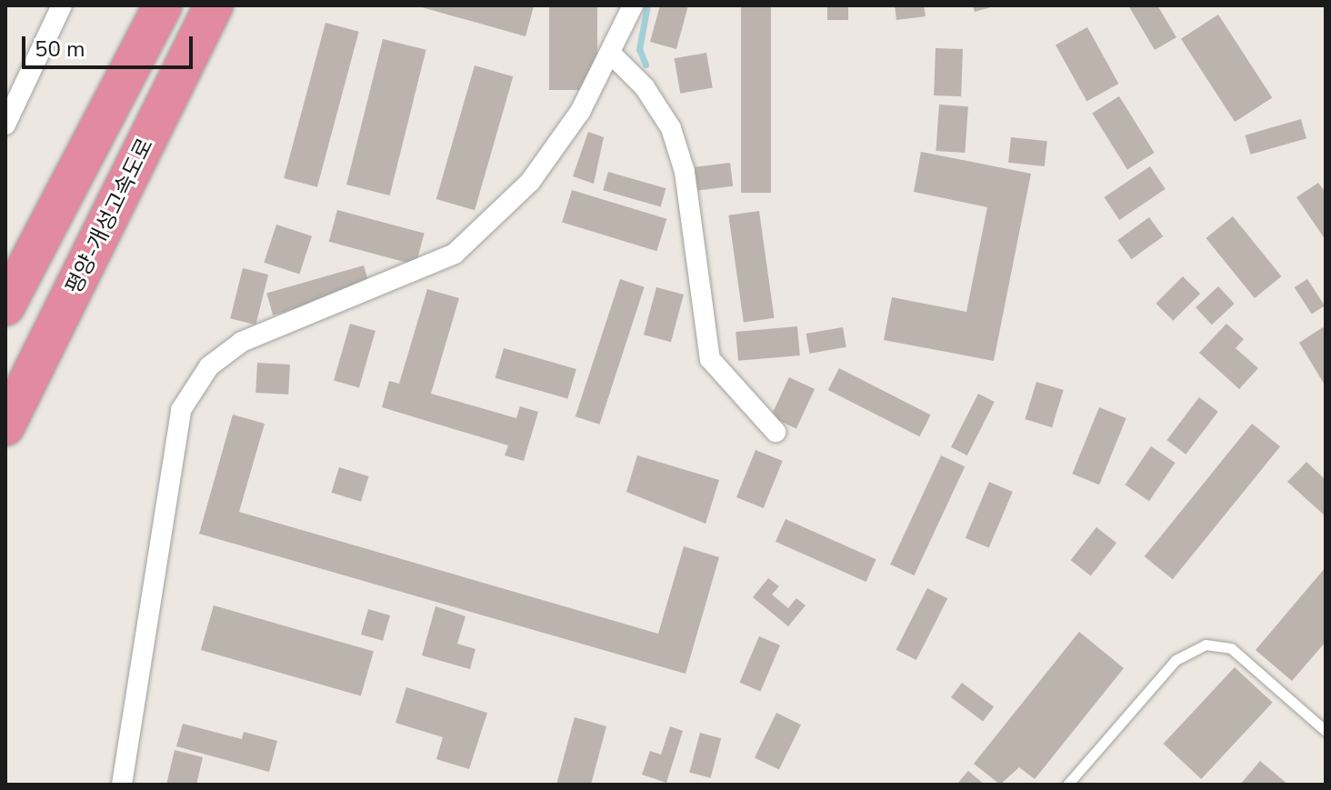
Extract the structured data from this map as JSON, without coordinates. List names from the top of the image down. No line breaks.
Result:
{"streets":{"highway":["평양-개성고속도로"]},"scale_bar":"50 m"}
